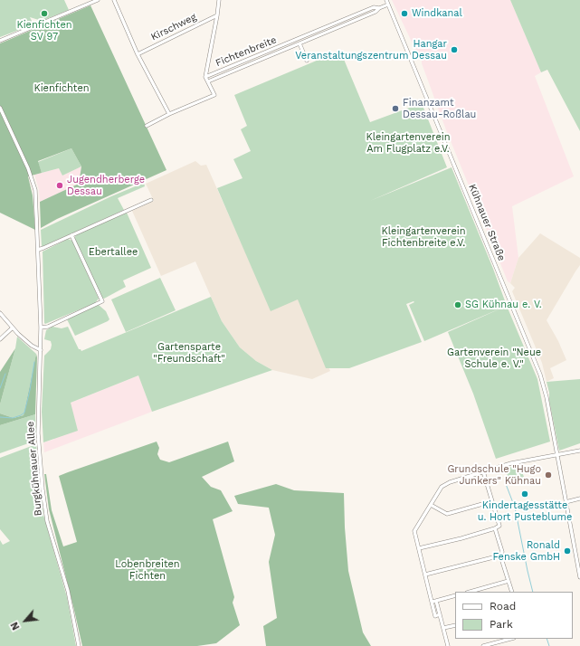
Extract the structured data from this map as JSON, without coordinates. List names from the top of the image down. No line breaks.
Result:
{"streets":{"street":["Kirschweg","Fichtenbreite","Kühnauer Straße","Burgkühnauer Allee"]},"crossings":[["Fichtenbreite","Kühnauer Straße"]],"parks":["Kienfichten","Kleingartenverein Am Flugplatz e.V.","Kleingartenverein Fichtenbreite e.V.","Ebertallee","Gartensparte \"Freundschaft\"","Gartenverein \"Neue Schule e. V.\"","Lobenbreiten Fichten"],"places":["Kienfichten SV 97","Windkanal","Hangar Veranstaltungszentrum Dessau","Finanzamt Dessau-Roßlau","Jugendherberge Dessau","SG Kühnau e. V.","Grundschule \"Hugo Junkers\" Kühnau","Kindertagesstätte u. Hort Pusteblume","Ronald Fenske GmbH"],"legend":["Road","Park"],"north":"bottom left"}
